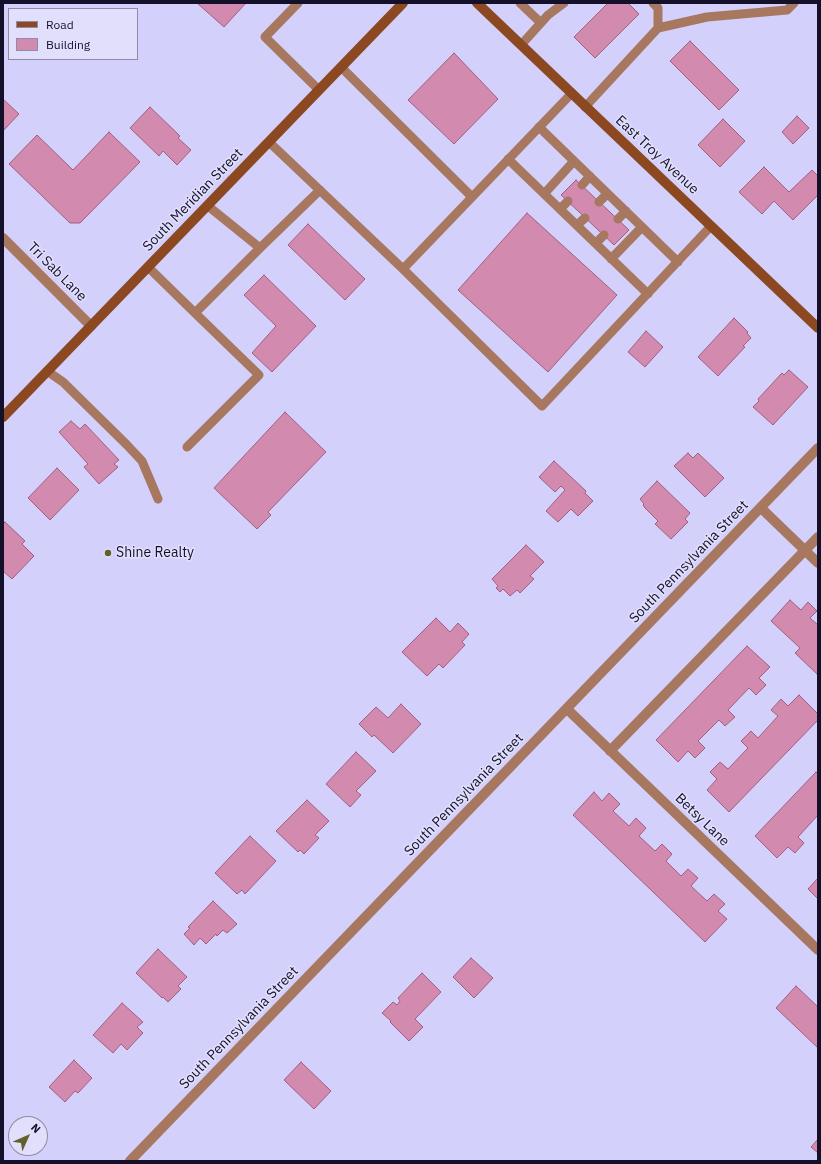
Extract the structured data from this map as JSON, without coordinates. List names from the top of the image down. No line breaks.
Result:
{"streets":{"main road":["East Troy Avenue","South Meridian Street"],"street":["Tri Sab Lane","South Pennsylvania Street","Betsy Lane"]},"crossings":[["South Meridian Street","Tri Sab Lane"],["South Pennsylvania Street","Betsy Lane"]],"places":["Shine Realty"],"legend":["Road","Building"],"north":"top right"}
